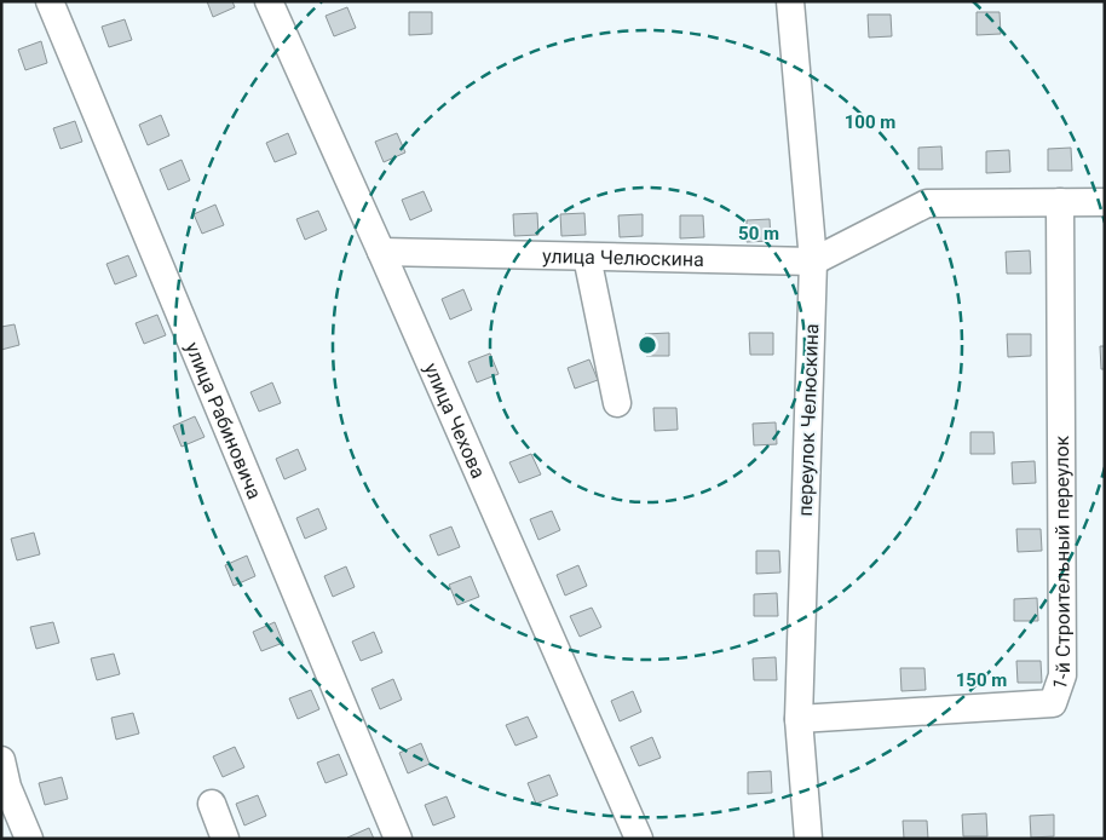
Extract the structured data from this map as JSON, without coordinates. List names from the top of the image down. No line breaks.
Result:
{"streets":{"street":["улица Челюскина","улица Рабиновича","улица Чехова","переулок Челюскина","1-й Строительный переулок"]},"crossings":[["улица Челюскина","улица Чехова"],["улица Челюскина","переулок Челюскина"],["улица Челюскина","1-й Строительный переулок"],["переулок Челюскина","1-й Строительный переулок"]],"rings":["100 m","50 m","150 m"]}
